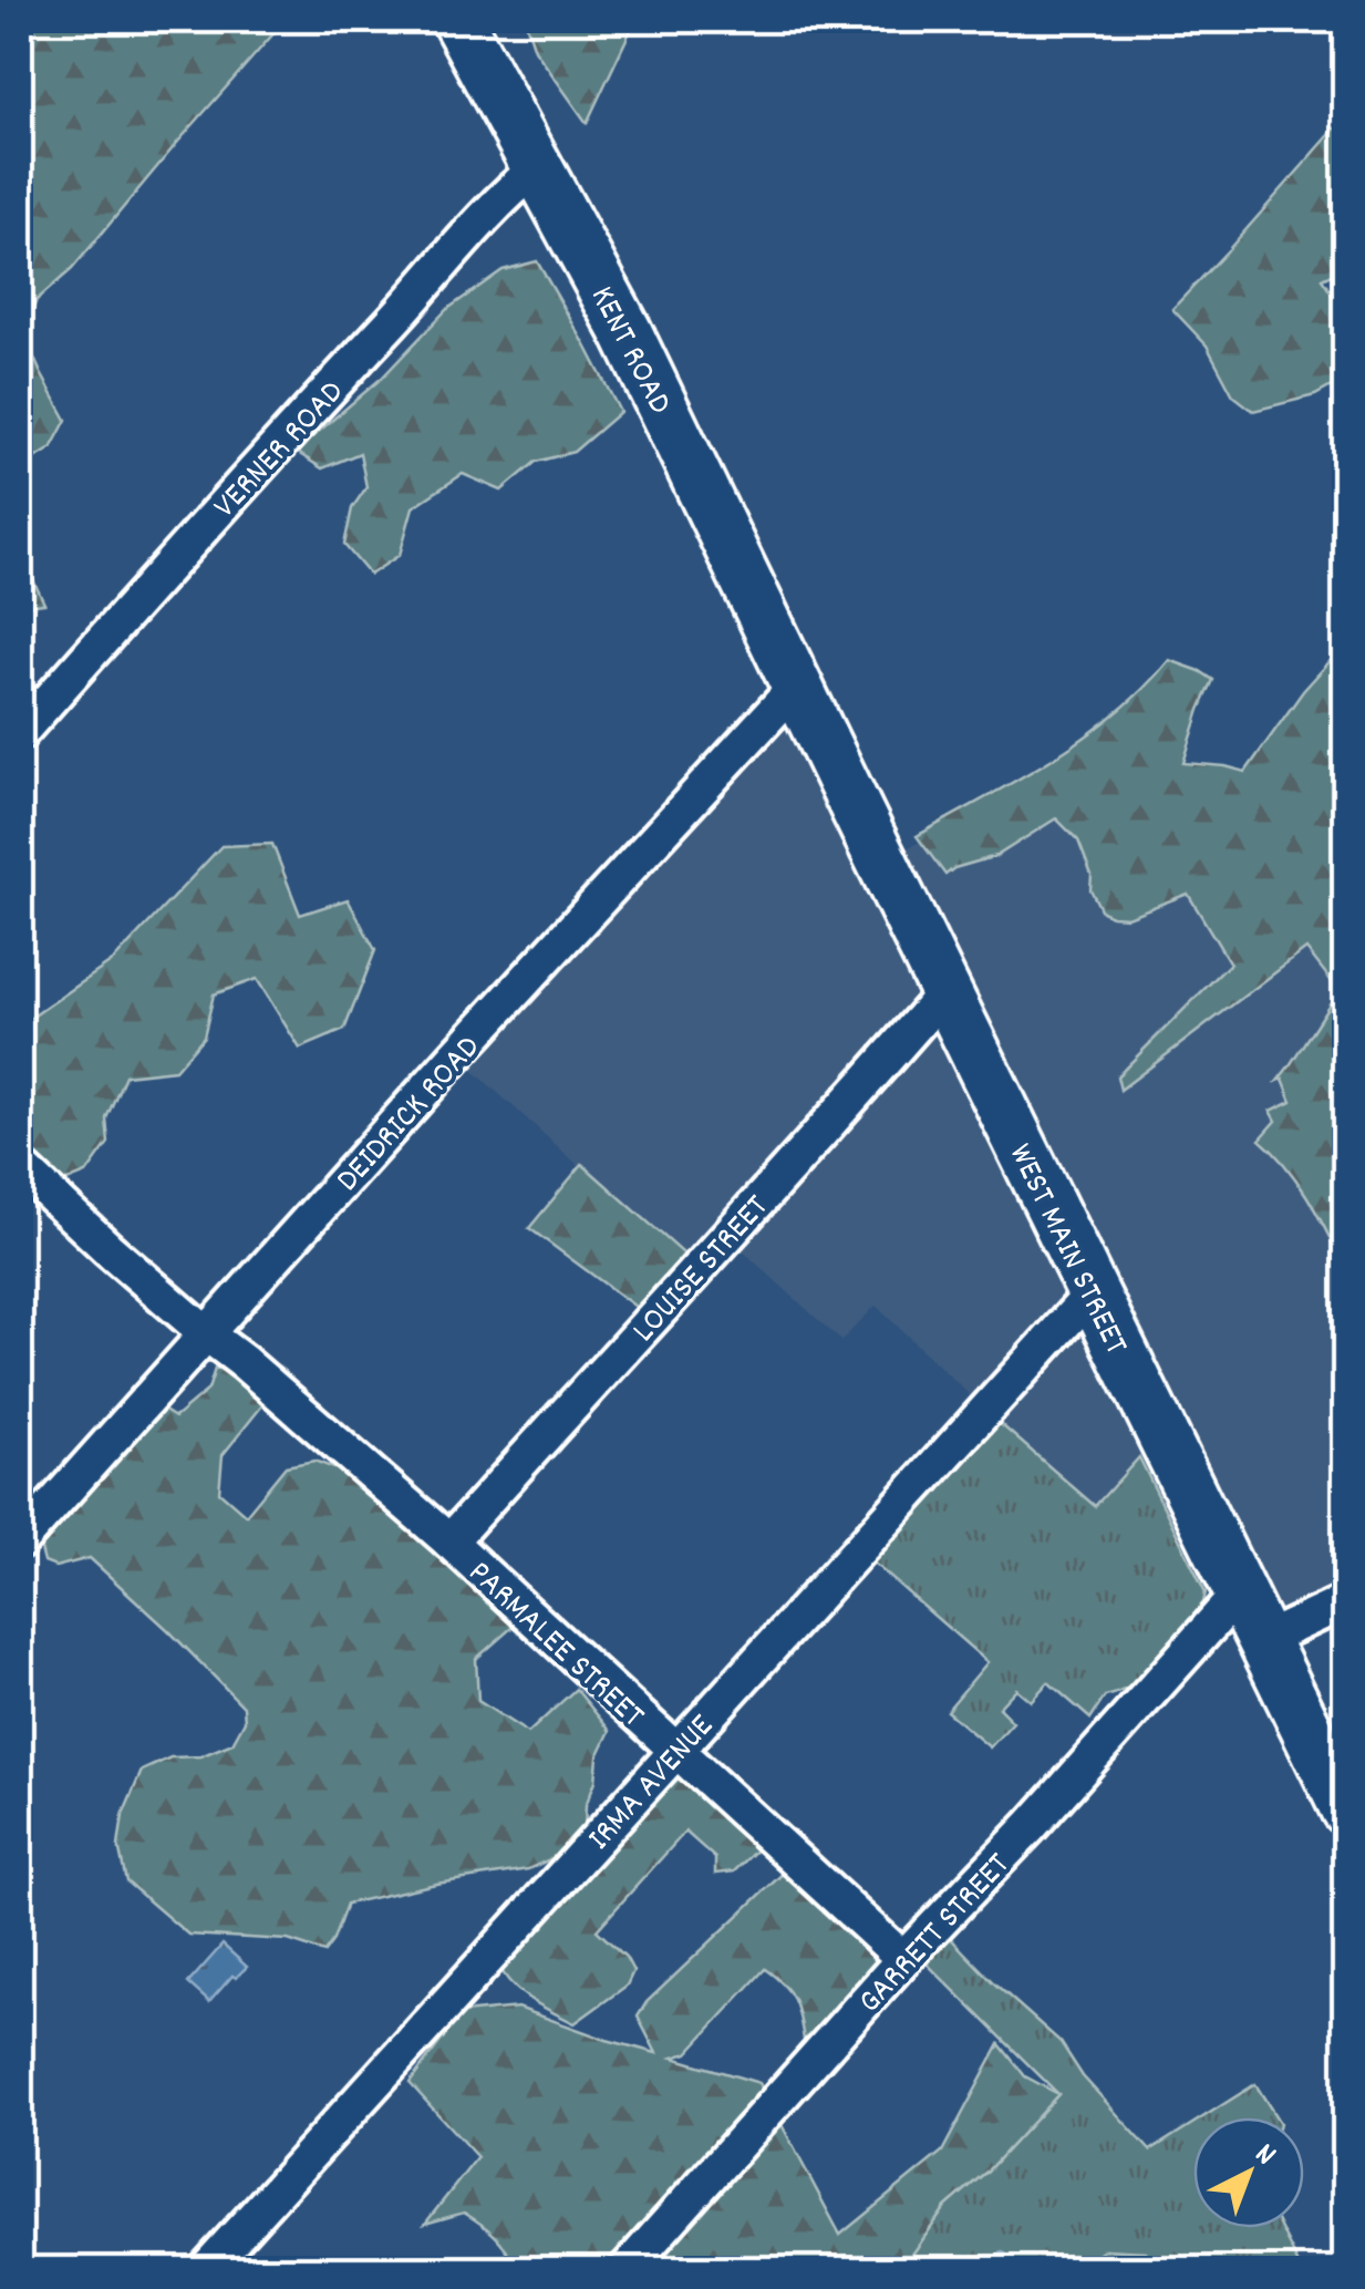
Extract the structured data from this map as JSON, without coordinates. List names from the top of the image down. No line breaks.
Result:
{"streets":{"main road":["KENT ROAD","WEST MAIN STREET"],"street":["VERNER ROAD","DEIDRICK ROAD","LOUISE STREET","PARMALEE STREET","IRMA AVENUE","GARRETT STREET"]},"crossings":[["KENT ROAD","VERNER ROAD"],["KENT ROAD","DEIDRICK ROAD"],["KENT ROAD","WEST MAIN STREET"],["DEIDRICK ROAD","WEST MAIN STREET"],["DEIDRICK ROAD","PARMALEE STREET"],["WEST MAIN STREET","LOUISE STREET"],["WEST MAIN STREET","IRMA AVENUE"],["WEST MAIN STREET","GARRETT STREET"],["LOUISE STREET","PARMALEE STREET"],["PARMALEE STREET","IRMA AVENUE"],["PARMALEE STREET","GARRETT STREET"]],"north":"top right"}
